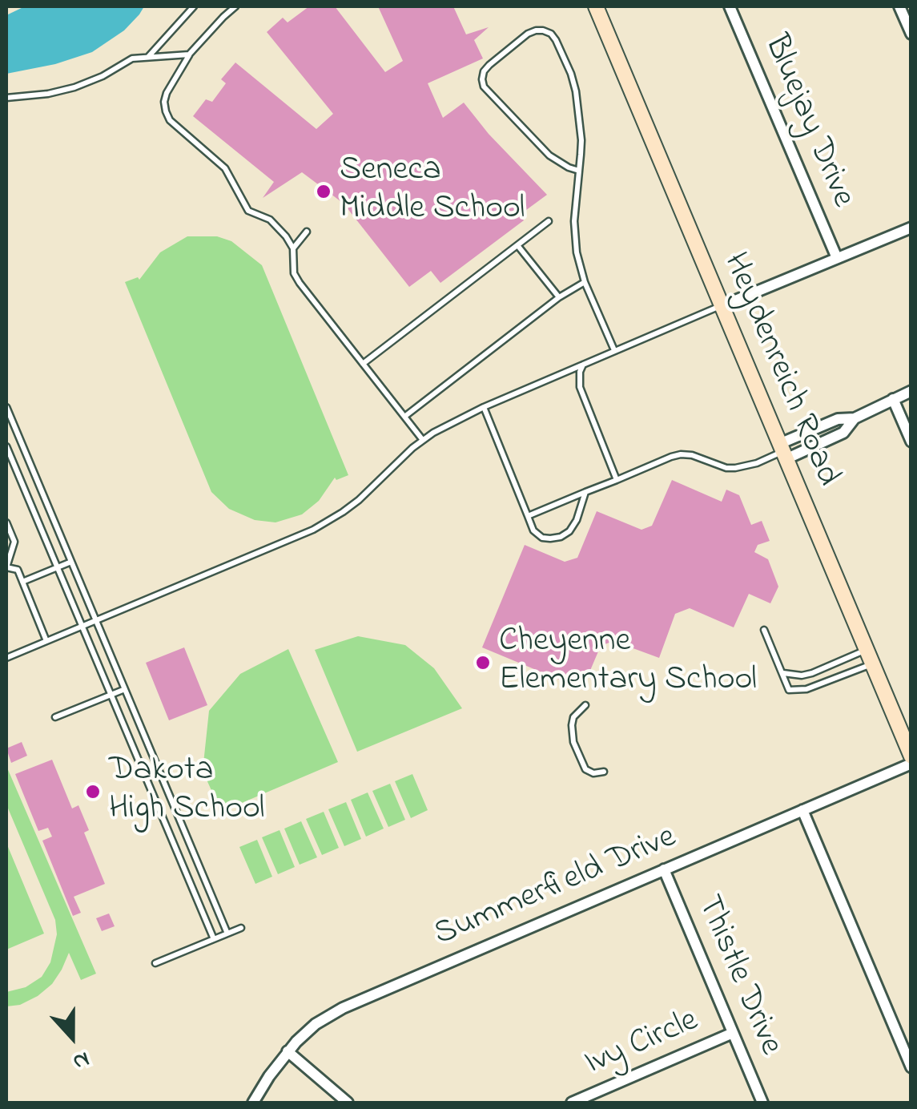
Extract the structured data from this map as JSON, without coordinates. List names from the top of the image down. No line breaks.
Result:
{"streets":{"street":["Bluejay Drive","Heydenreich Road","Summerfield Drive","Thistle Drive","Ivy Circle"]},"crossings":[["Summerfield Drive","Thistle Drive"],["Thistle Drive","Ivy Circle"]],"places":["Seneca Middle School","Cheyenne Elementary School","Dakota High School"],"north":"bottom"}
